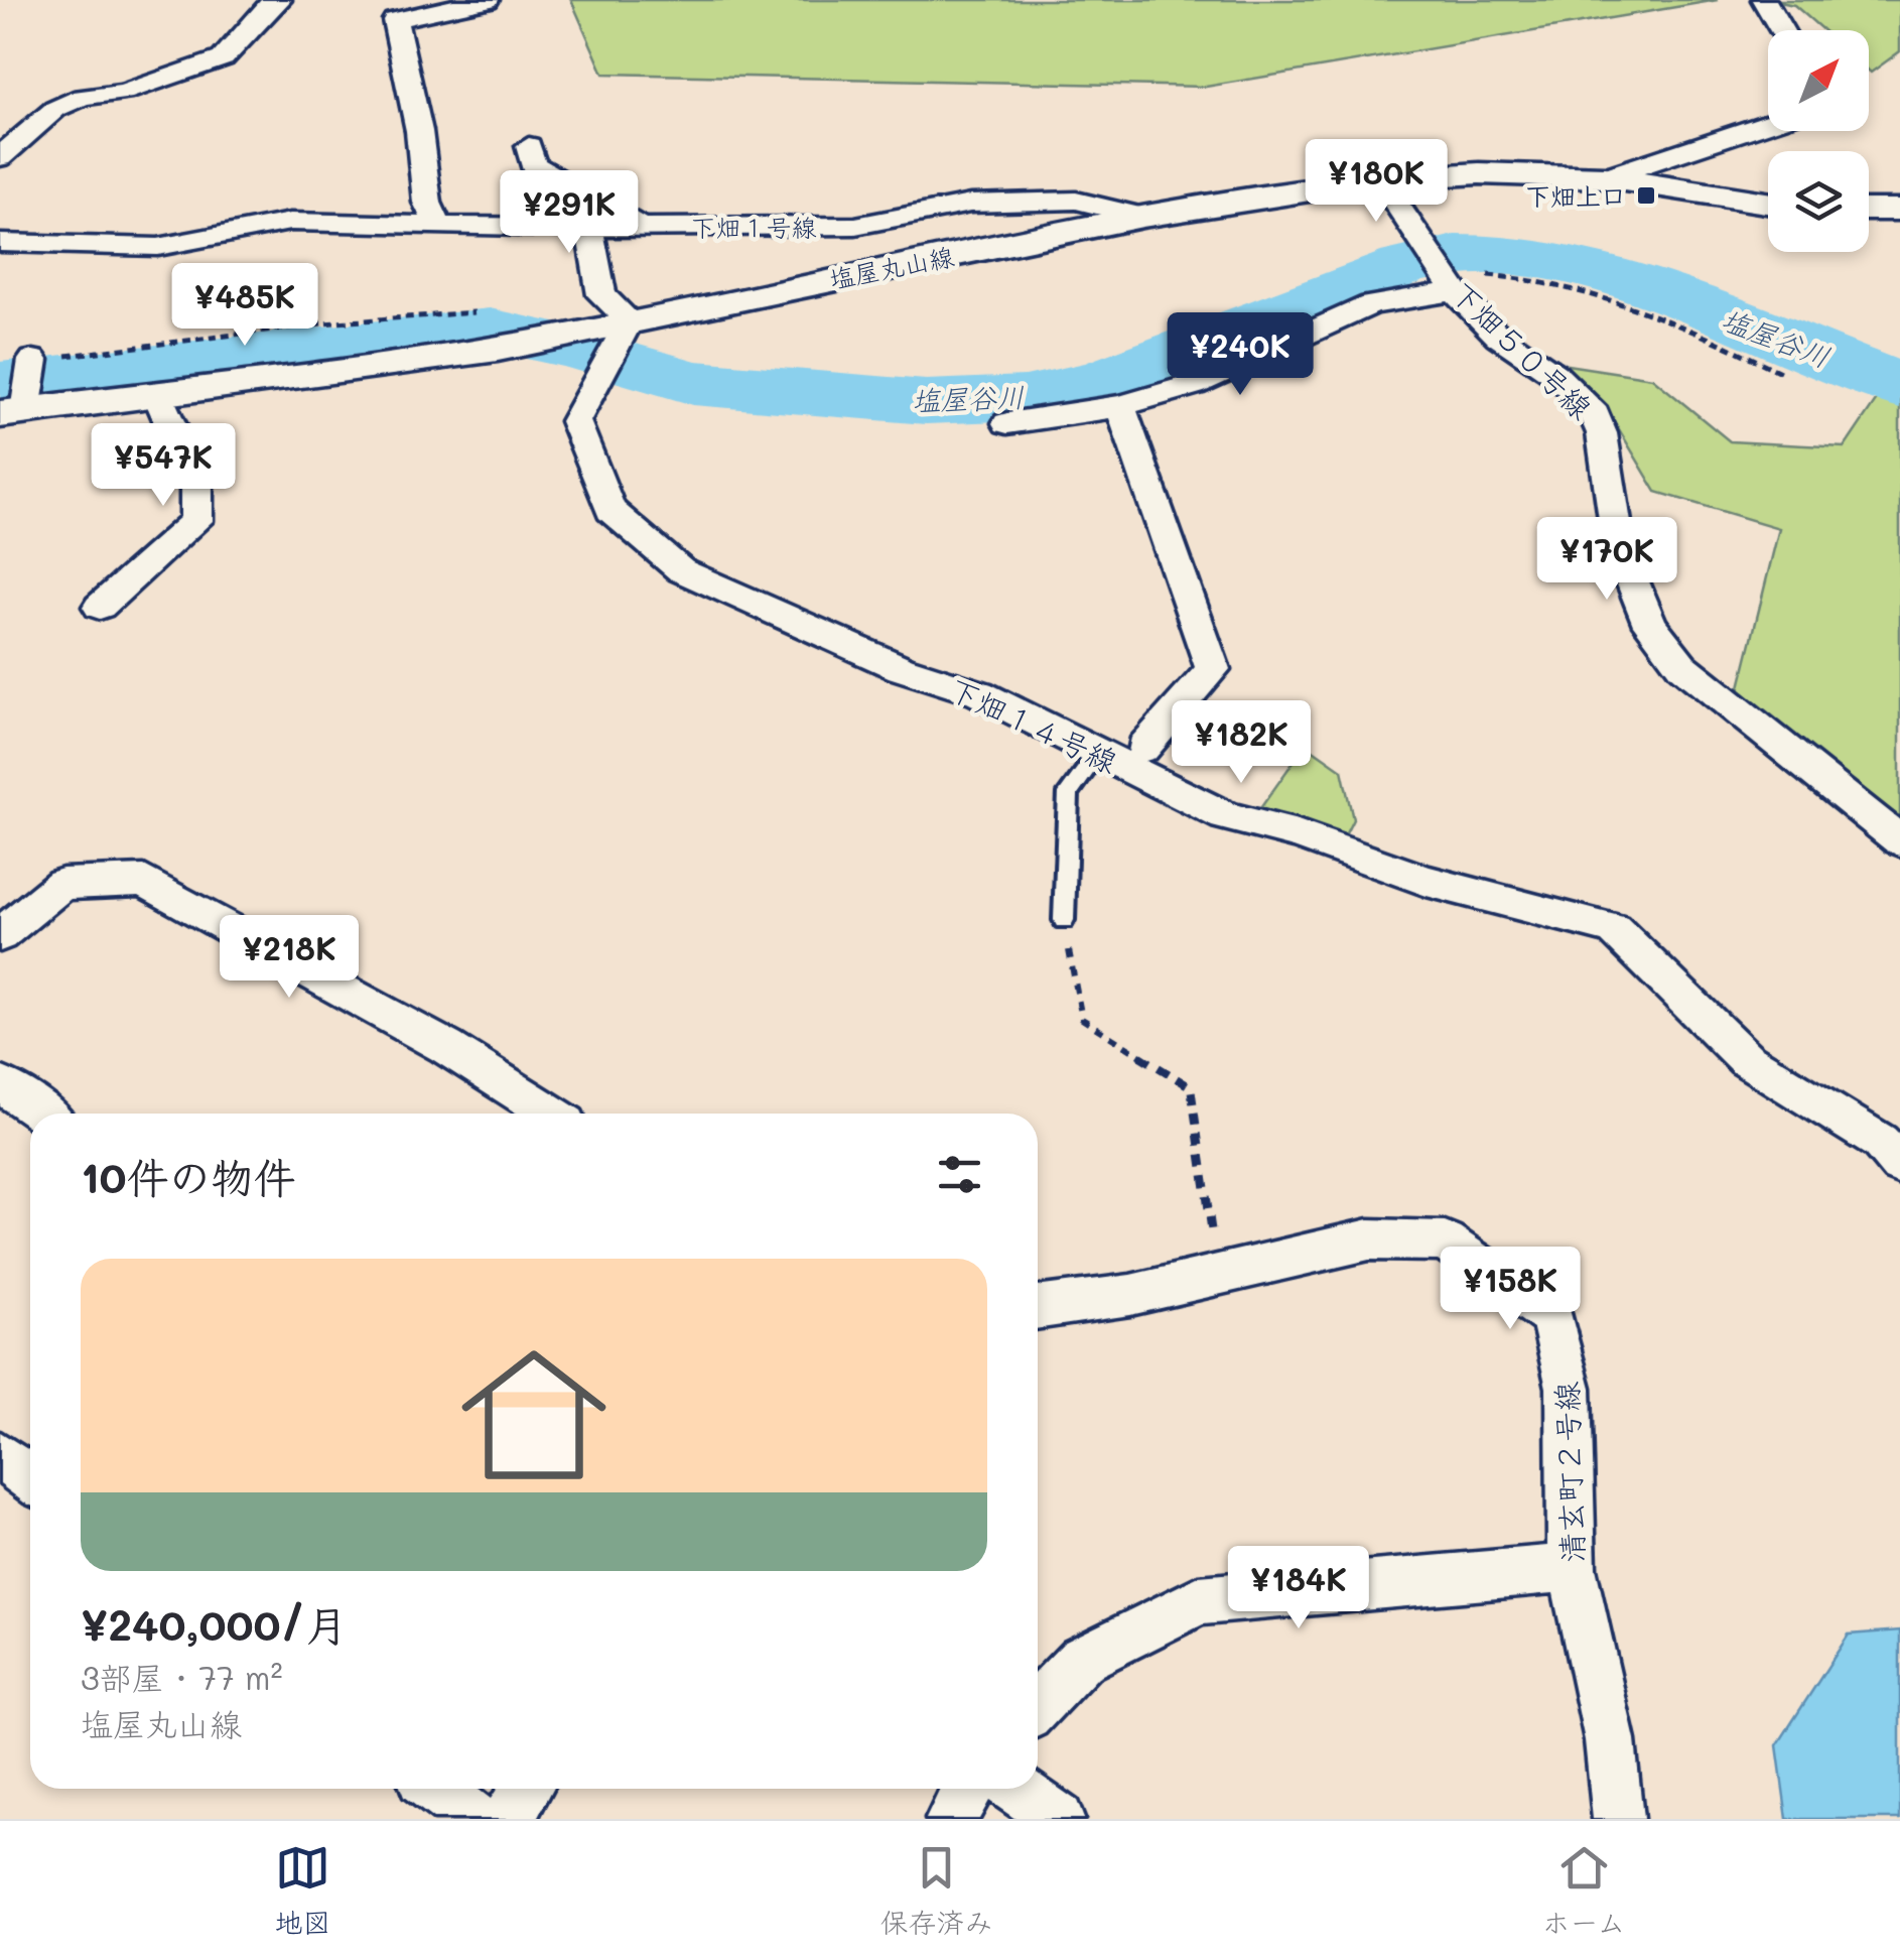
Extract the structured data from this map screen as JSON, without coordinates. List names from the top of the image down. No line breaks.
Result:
{"streets":{"street":["下畑１号線","塩屋丸山線","下畑５０号線","下畑１４号線","清玄町２号線"]},"crossings":[["下畑１号線","塩屋丸山線"],["塩屋丸山線","下畑５０号線"],["塩屋丸山線","下畑１４号線"]],"water":["塩屋谷川"],"places":{"transit":["下畑上口"]},"north":"top right","page":{"price":["¥180K","¥291K","¥485K","¥240K","¥547K","¥170K","¥182K","¥218K","¥158K","¥184K"],"heading":"10件の物件","list":[{"name":"¥240,000/月","note":"3部屋 · 77 m² · 塩屋丸山線"}],"tabs":["地図","保存済み","ホーム"]}}
